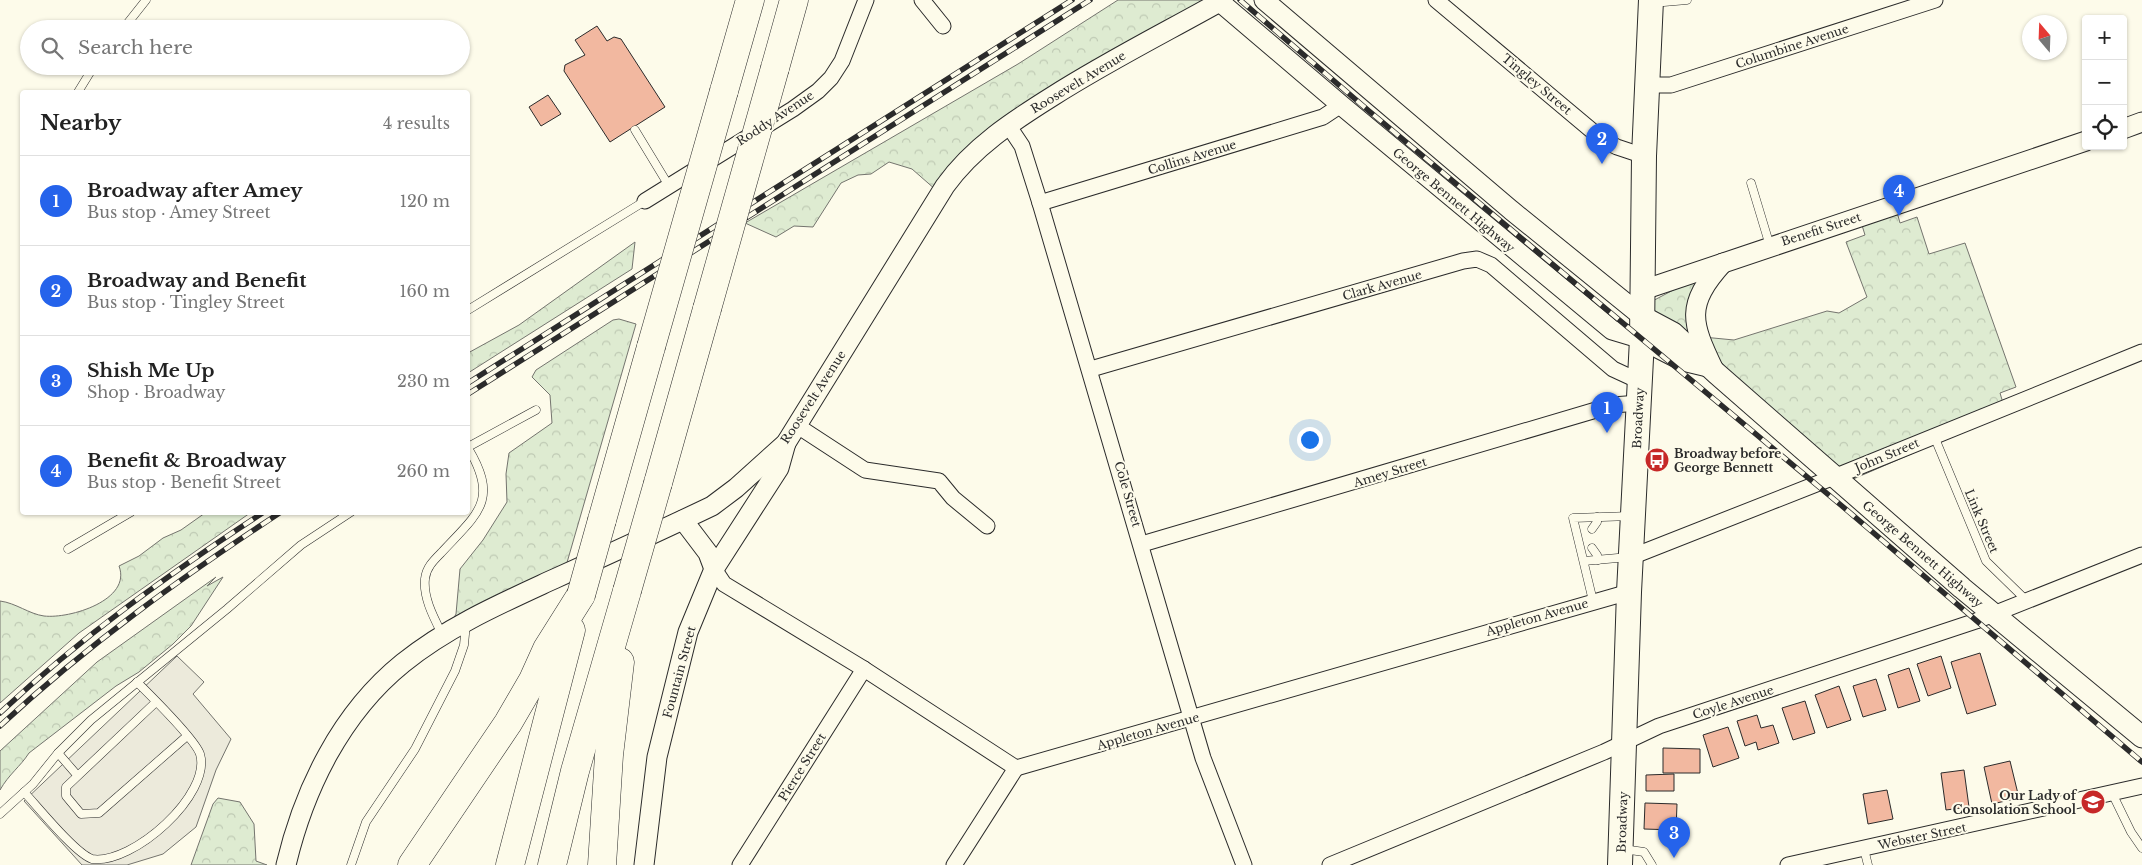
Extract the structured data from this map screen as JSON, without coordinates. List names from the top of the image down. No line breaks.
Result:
{"streets":{"main road":["George Bennett Highway","Broadway"],"street":["Columbine Avenue","Roosevelt Avenue","Tingley Street","Roddy Avenue","Collins Avenue","Benefit Street","Clark Avenue","John Street","Amey Street","Cole Street","Appleton Avenue","Fountain Street","Coyle Avenue","Pierce Street","Webster Street"],"lane":["Link Street"]},"crossings":[["Columbine Avenue","Broadway"],["Roosevelt Avenue","George Bennett Highway"],["Roosevelt Avenue","Cole Street"],["Roosevelt Avenue","Fountain Street"],["Tingley Street","Broadway"],["Collins Avenue","George Bennett Highway"],["Collins Avenue","Cole Street"],["George Bennett Highway","Broadway"],["George Bennett Highway","John Street"],["George Bennett Highway","Coyle Avenue"],["Benefit Street","Broadway"],["Clark Avenue","Broadway"],["Clark Avenue","Amey Street"],["Clark Avenue","Cole Street"],["Broadway","John Street"],["Broadway","Amey Street"],["Broadway","Appleton Avenue"],["Broadway","Coyle Avenue"],["John Street","Link Street"],["Amey Street","Cole Street"],["Cole Street","Appleton Avenue"],["Link Street","Coyle Avenue"]],"places":{"bus stop":["Broadway before George Bennett"],"school or university":["Our Lady of Consolation School"]},"north":"top","page":{"map_buttons":["+","−"],"search":"Search here","heading":["Nearby","4 results"],"pins":["2","4","1","3"],"list":[{"mark":"1","name":"Broadway after Amey","note":"Bus stop · Amey Street","value":"120 m"},{"mark":"2","name":"Broadway and Benefit","note":"Bus stop · Tingley Street","value":"160 m"},{"mark":"3","name":"Shish Me Up","note":"Shop · Broadway","value":"230 m"},{"mark":"4","name":"Benefit & Broadway","note":"Bus stop · Benefit Street","value":"260 m"}]}}
